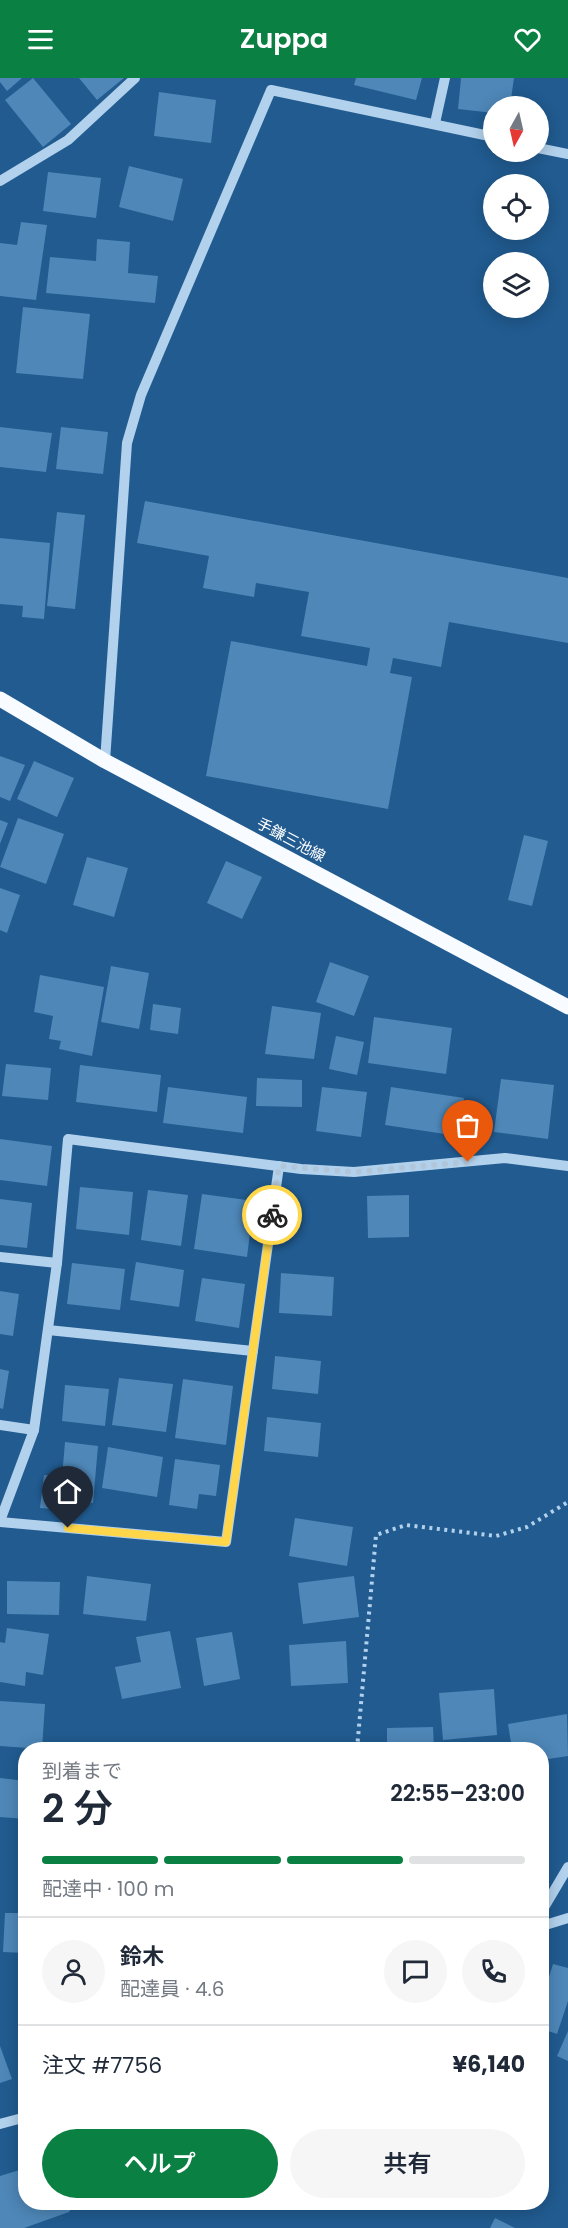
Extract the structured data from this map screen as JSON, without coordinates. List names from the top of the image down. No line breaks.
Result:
{"streets":{"main road":["手鎌三池線"]},"north":"bottom","page":{"header":"Zuppa","heading":["2 分","到着まで","22:55–23:00"],"panel":["鈴木","配達員 · 4.6","注文 #7756","¥6,140"],"bar":"配達中 · 100 m","buttons":["ヘルプ","共有"]}}
